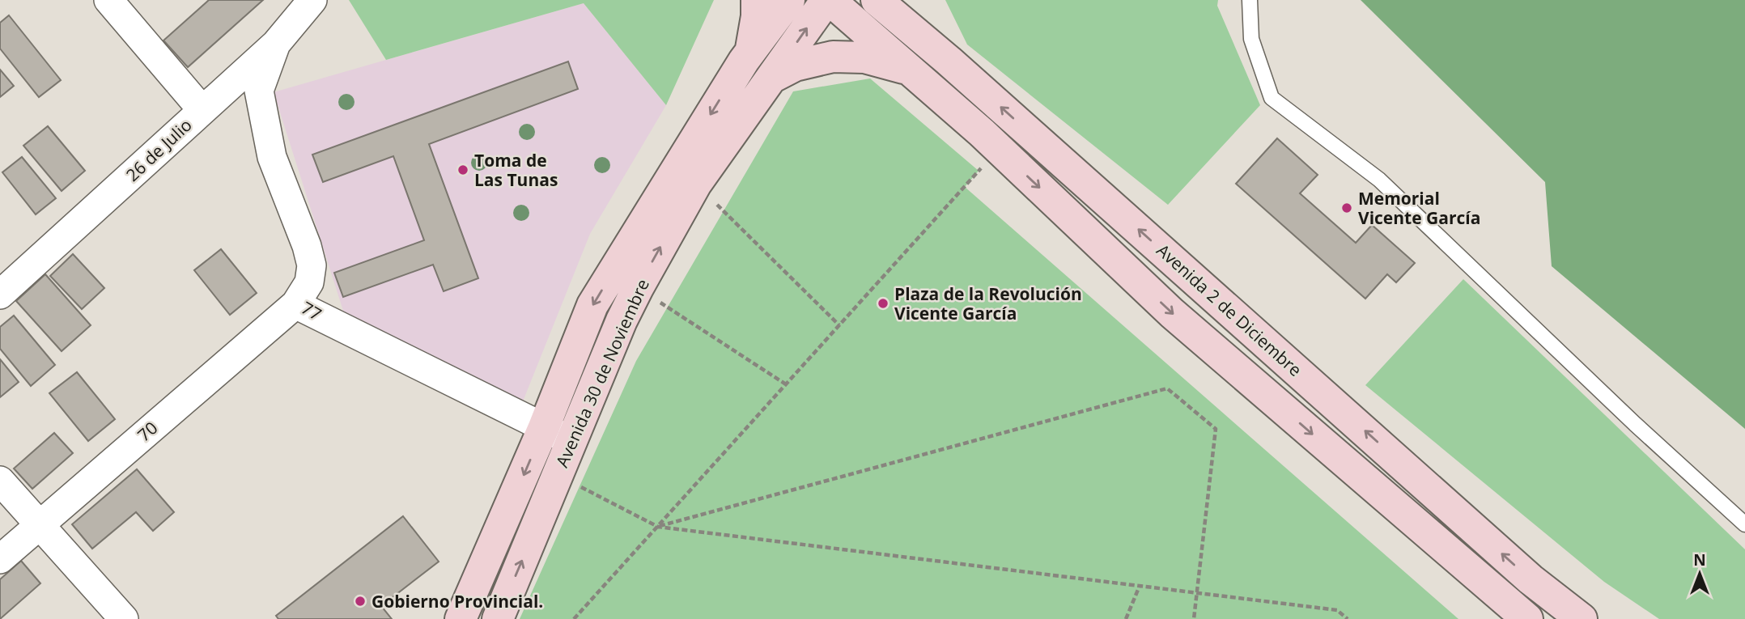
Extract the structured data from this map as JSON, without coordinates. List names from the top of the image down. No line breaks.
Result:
{"streets":{"main road":["Avenida 2 de Diciembre","Avenida 30 de Noviembre"],"street":["26 de Julio","77","70"]},"crossings":[["26 de Julio","77"],["77","Avenida 30 de Noviembre"],["77","70"]],"places":["Toma de Las Tunas","Memorial Vicente García","Plaza de la Revolución Vicente García","Gobierno Provincial."],"north":"top"}
